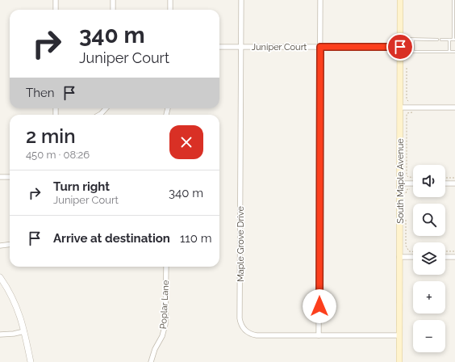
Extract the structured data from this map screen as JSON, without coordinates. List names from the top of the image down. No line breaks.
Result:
{"streets":{"main road":["South Maple Avenue"],"street":["Juniper Court","Maple Grove Drive","Poplar Lane"]},"crossings":[["Juniper Court","South Maple Avenue"],["Juniper Court","Maple Grove Drive"],["South Maple Avenue","Maple Grove Drive"]],"page":{"turn":["340 m","Juniper Court"],"then":"Then","heading":["2 min","450 m · 08:26"],"map_buttons":["+","−"],"list":[{"name":"Turn right","note":"Juniper Court","value":"340 m"},{"name":"Arrive at destination","value":"110 m"}]}}
